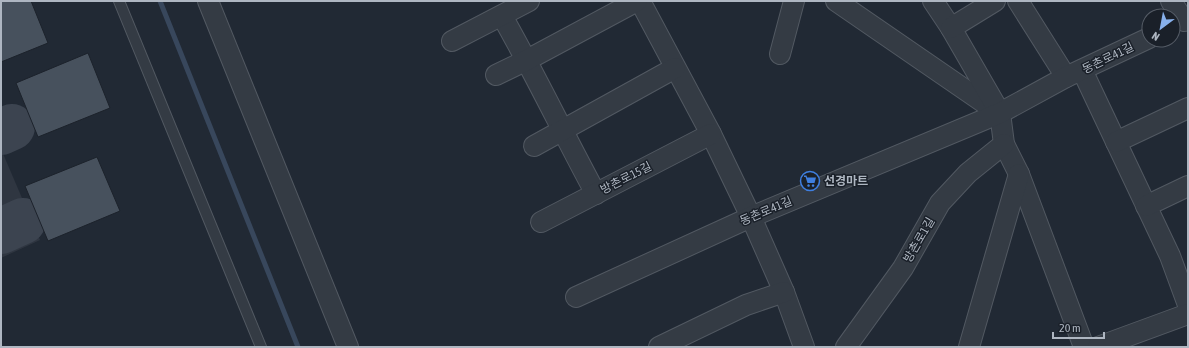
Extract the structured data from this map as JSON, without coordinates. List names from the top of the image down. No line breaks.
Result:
{"streets":{"street":["동촌로41길","방촌로15길","방촌로1길"]},"places":{"supermarket":["선경마트"]},"scale_bar":"20 m","north":"bottom left"}
